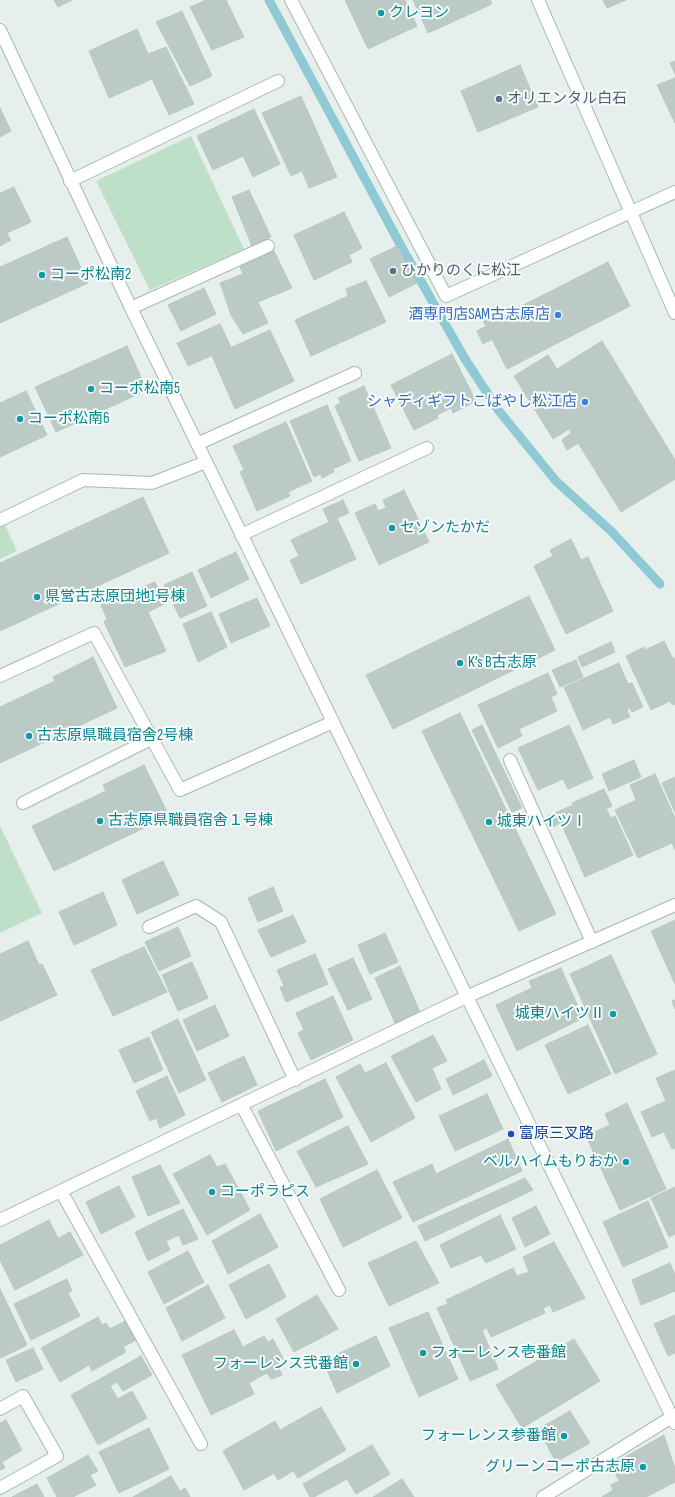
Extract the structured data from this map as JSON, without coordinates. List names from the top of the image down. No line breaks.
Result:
{"places":["クレヨン","オリエンタル白石","ひかりのくに松江","コーポ松南2","酒専門店SAM古志原店","コーポ松南5","シャディギフトこばやし松江店","コーポ松南6","セゾンたかだ","県営古志原団地1号棟","K‘s B古志原","古志原県職員宿舎2号棟","古志原県職員宿舎１号棟","城東ハイツⅠ","城東ハイツⅡ","富原三叉路","ベルハイムもりおか","コーポラピス","フォーレンス壱番館","フォーレンス弐番館","フォーレンス参番館","グリーンコーポ古志原"]}
